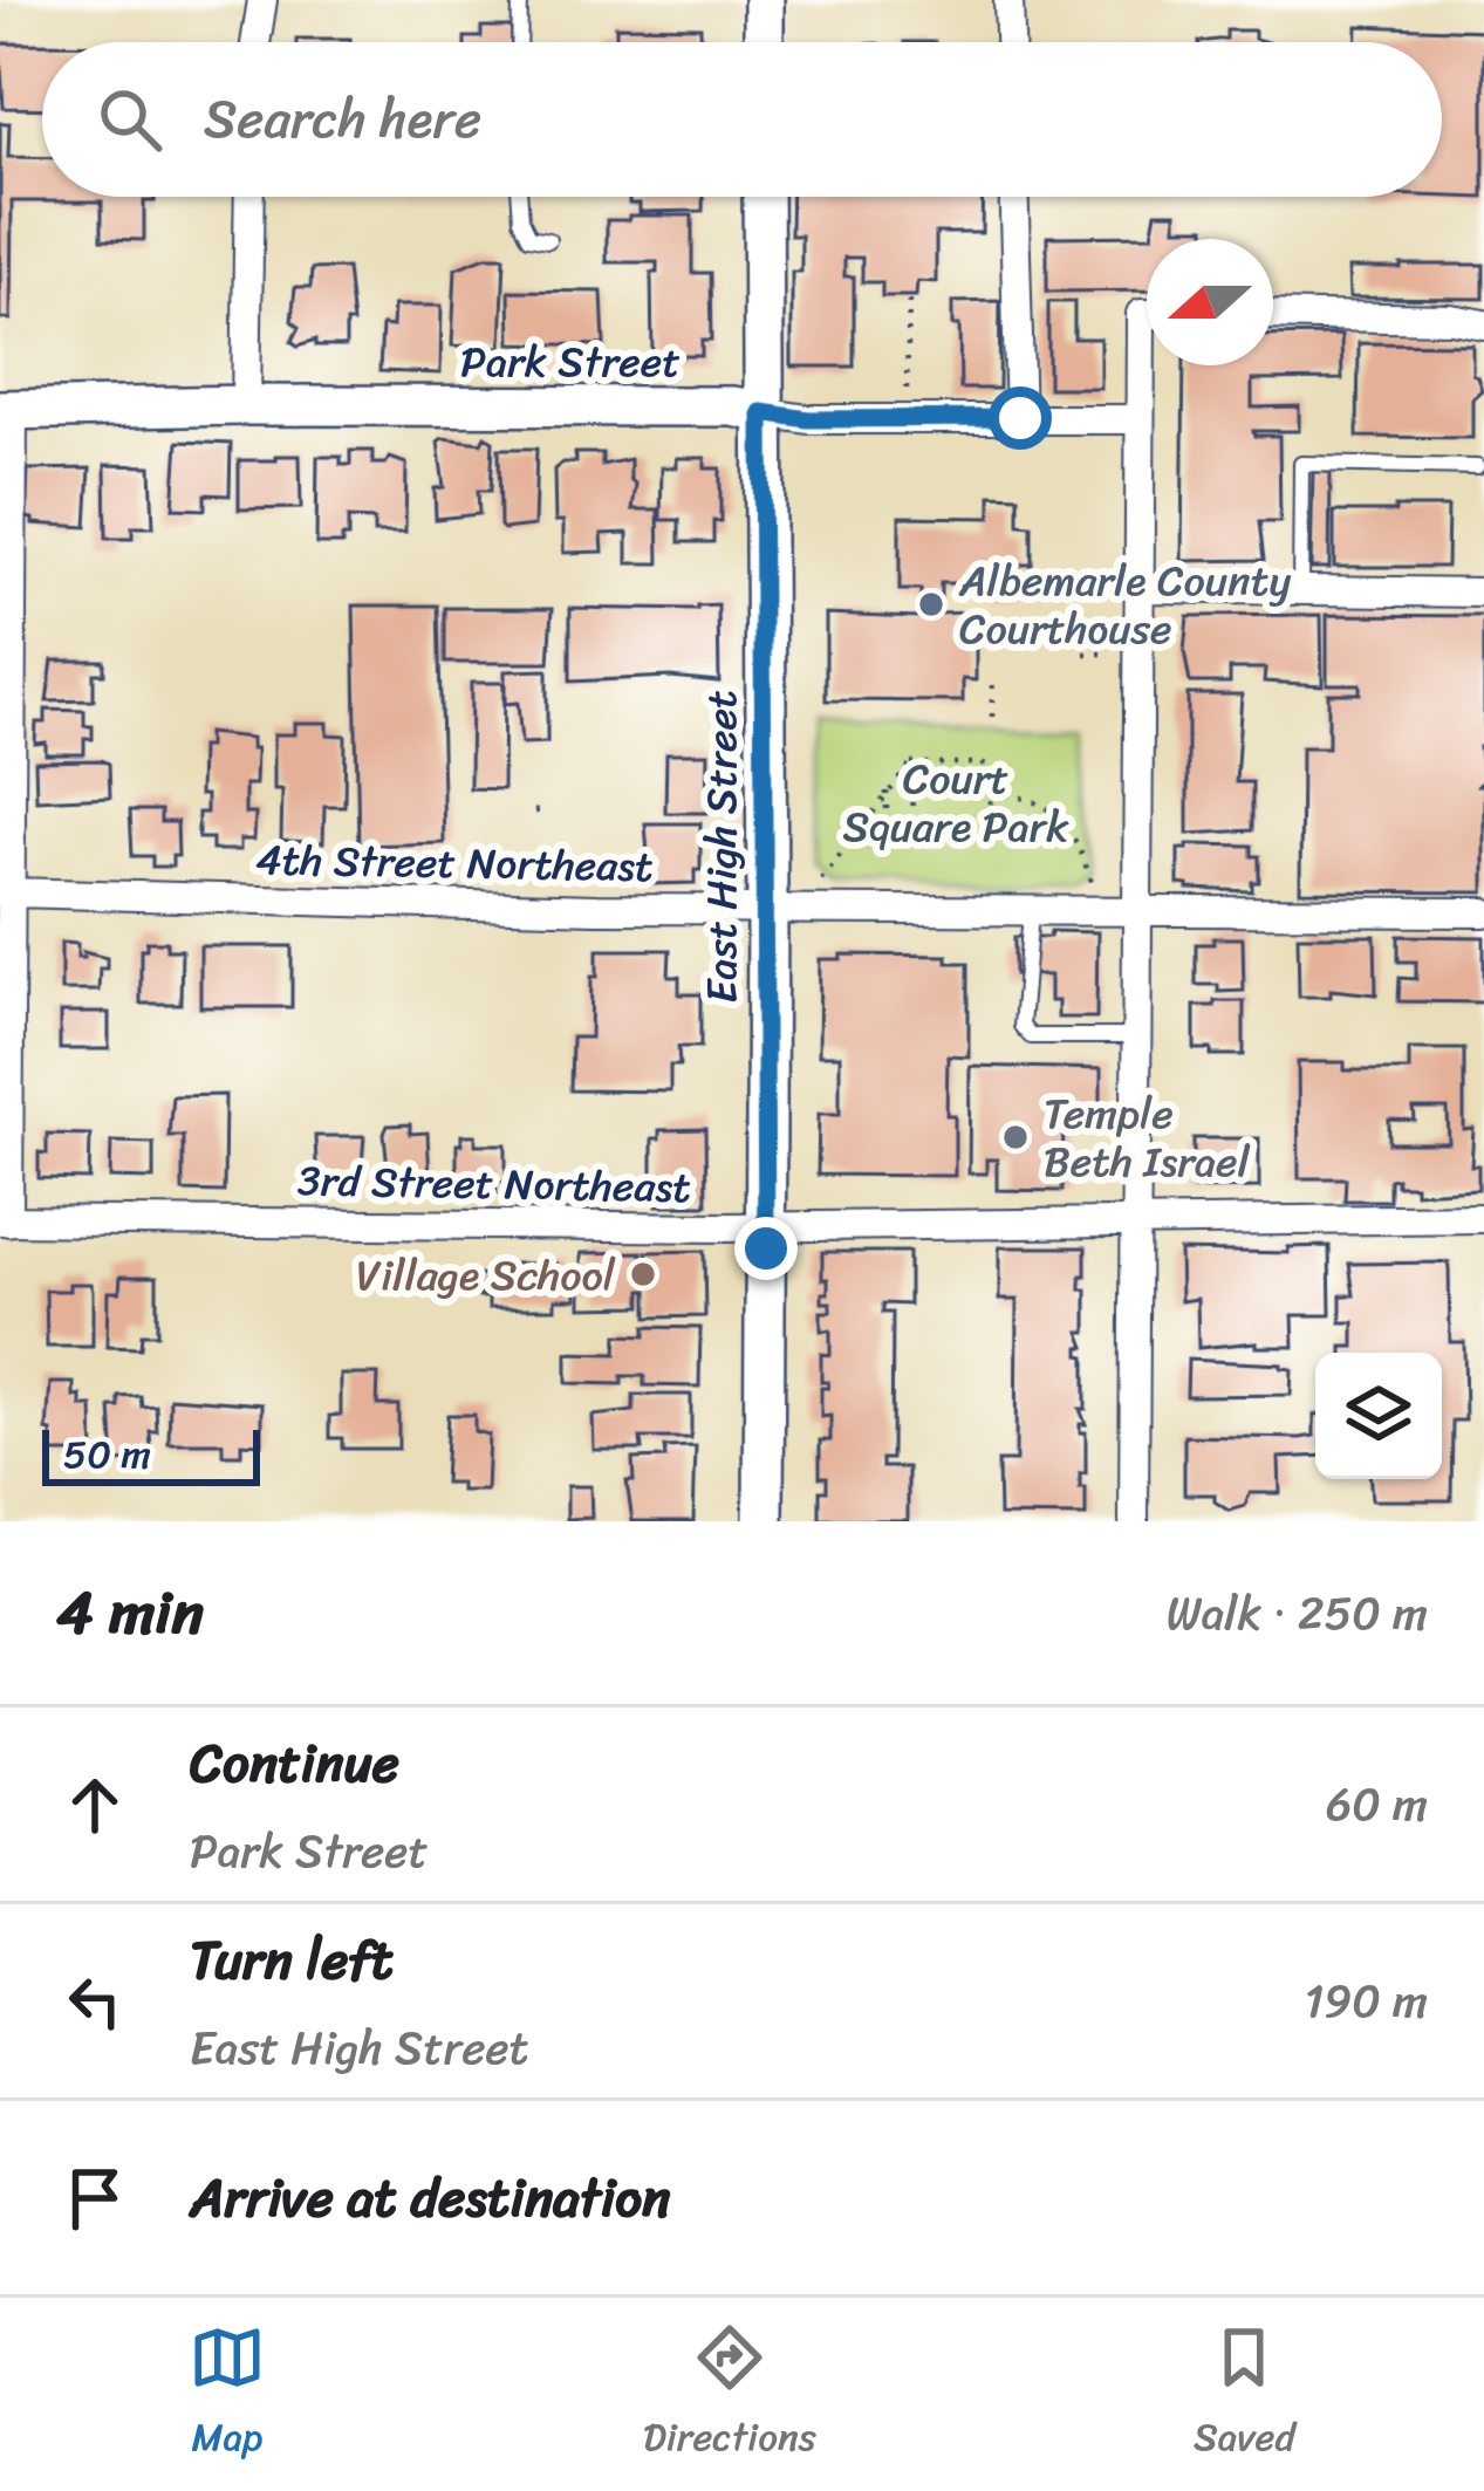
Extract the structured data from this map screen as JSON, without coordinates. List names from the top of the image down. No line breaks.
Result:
{"streets":{"main road":["Park Street","East High Street"],"street":["4th Street Northeast","3rd Street Northeast"]},"crossings":[["Park Street","East High Street"],["East High Street","4th Street Northeast"],["East High Street","3rd Street Northeast"]],"parks":["Court Square Park"],"places":["Albemarle County Courthouse","Temple Beth Israel","Village School"],"scale_bar":"50 m","north":"left","page":{"search":"Search here","scale":"50 m","heading":["4 min","Walk · 250 m"],"list":[["Continue","Park Street","60 m"],["Turn left","East High Street","190 m"],"Arrive at destination"],"nav":["Map","Directions","Saved"]}}
